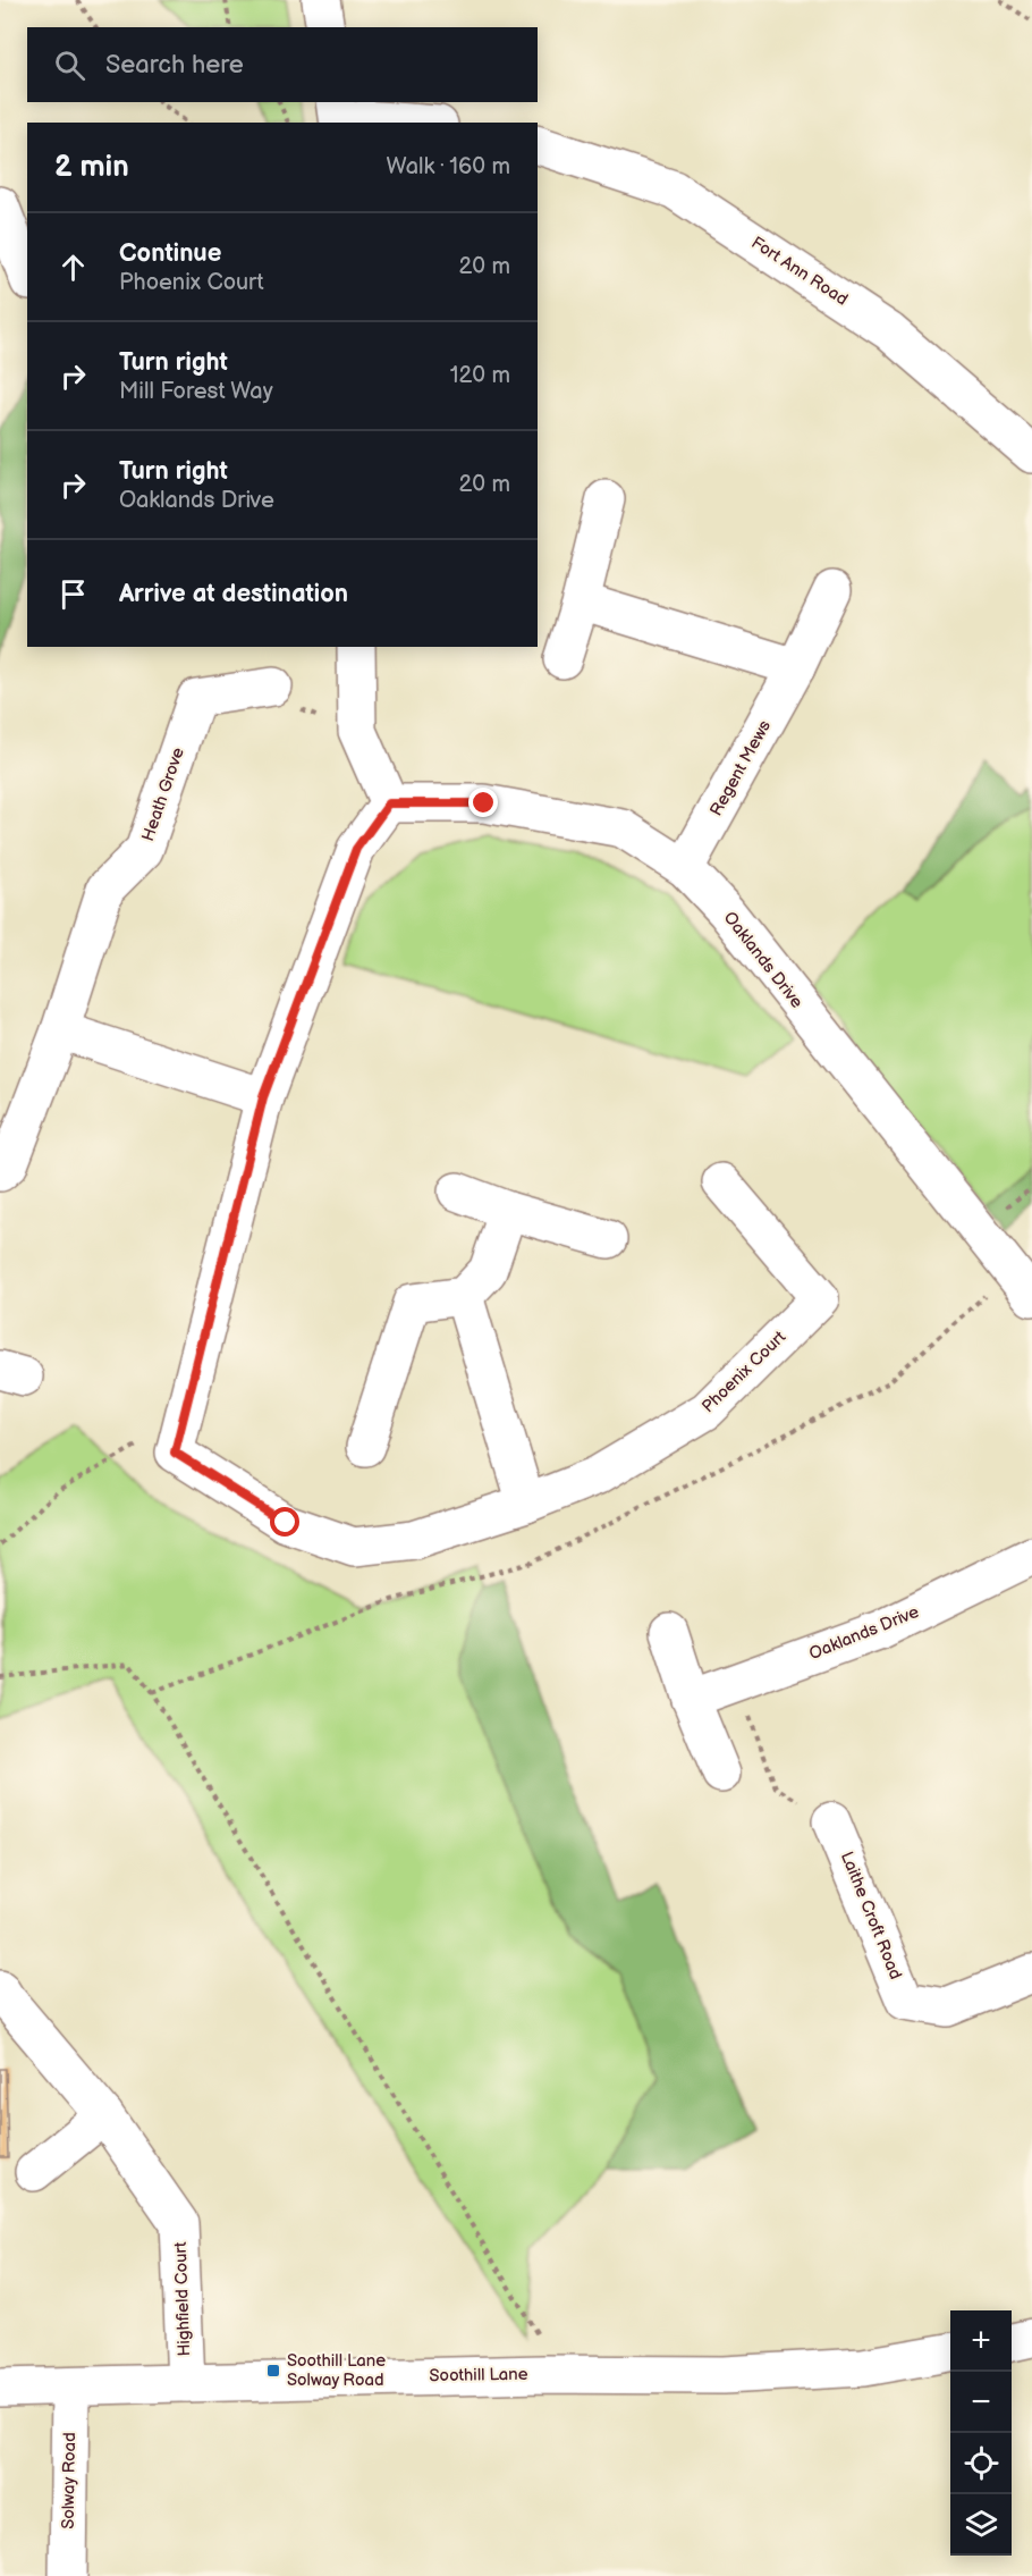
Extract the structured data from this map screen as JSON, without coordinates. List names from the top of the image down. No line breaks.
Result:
{"streets":{"street":["Fort Ann Road","Regent Mews","Heath Grove","Oaklands Drive","Phoenix Court","Laithe Croft Road","Highfield Court","Soothill Lane","Solway Road"]},"crossings":[["Regent Mews","Oaklands Drive"],["Highfield Court","Soothill Lane"],["Soothill Lane","Solway Road"]],"places":{"transit":["Soothill Lane Solway Road"]},"page":{"search":"Search here","heading":["2 min","Walk · 160 m"],"list":[["Continue","Phoenix Court","20 m"],["Turn right","Mill Forest Way","120 m"],["Turn right","Oaklands Drive","20 m"],"Arrive at destination"],"map_buttons":["+","−"]}}
